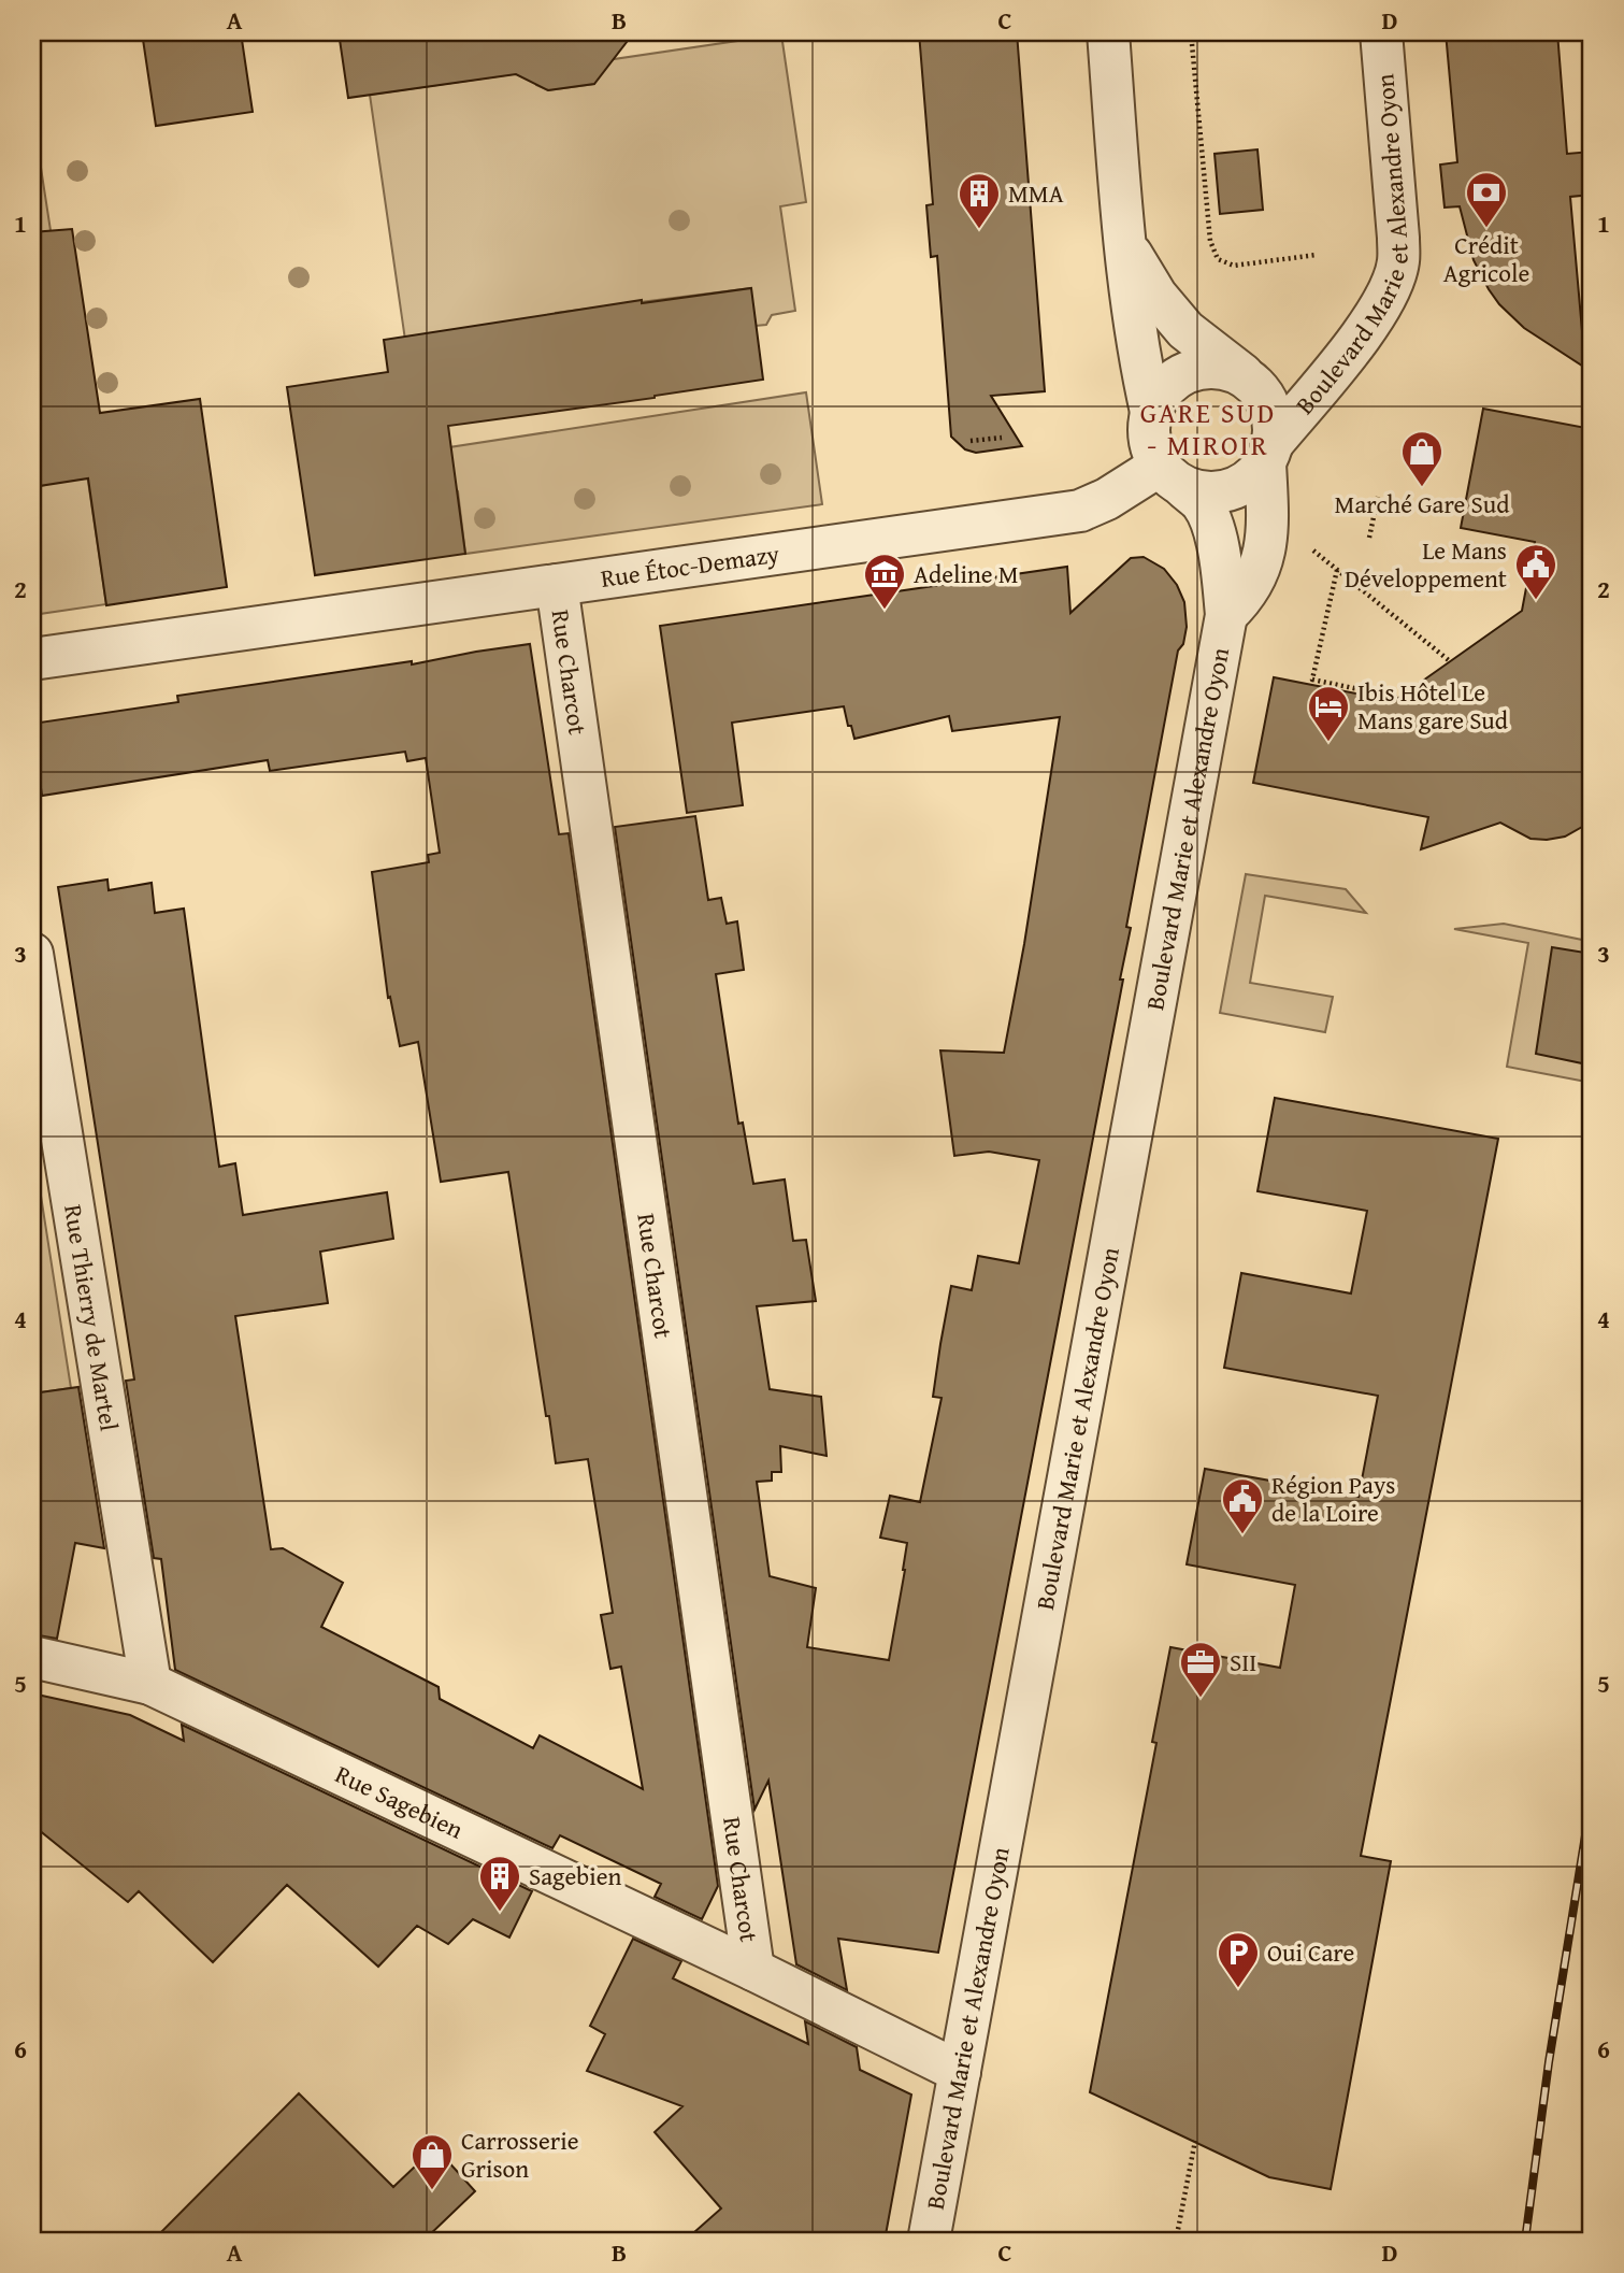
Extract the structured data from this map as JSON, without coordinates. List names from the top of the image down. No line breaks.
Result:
{"streets":{"street":["Boulevard Marie et Alexandre Oyon","Rue Étoc-Demazy","Rue Charcot","Rue Thierry de Martel","Rue Sagebien"]},"crossings":[["Boulevard Marie et Alexandre Oyon","Rue Étoc-Demazy"],["Boulevard Marie et Alexandre Oyon","Rue Sagebien"],["Rue Étoc-Demazy","Rue Charcot"],["Rue Charcot","Rue Sagebien"],["Rue Thierry de Martel","Rue Sagebien"]],"districts":["GARE SUD - MIROIR"],"places":{"bank":["Crédit Agricole"],"building":["MMA","Sagebien"],"shop":["Marché Gare Sud","Carrosserie Grison"],"public building":["Le Mans Développement","Région Pays de la Loire"],"museum":["Adeline M"],"hotel":["Ibis Hôtel Le Mans gare Sud"],"office":["SII"],"parking":["Oui Care"]},"grid":{"columns":["A","B","C","D"],"rows":["1","2","3","4","5","6"]}}
